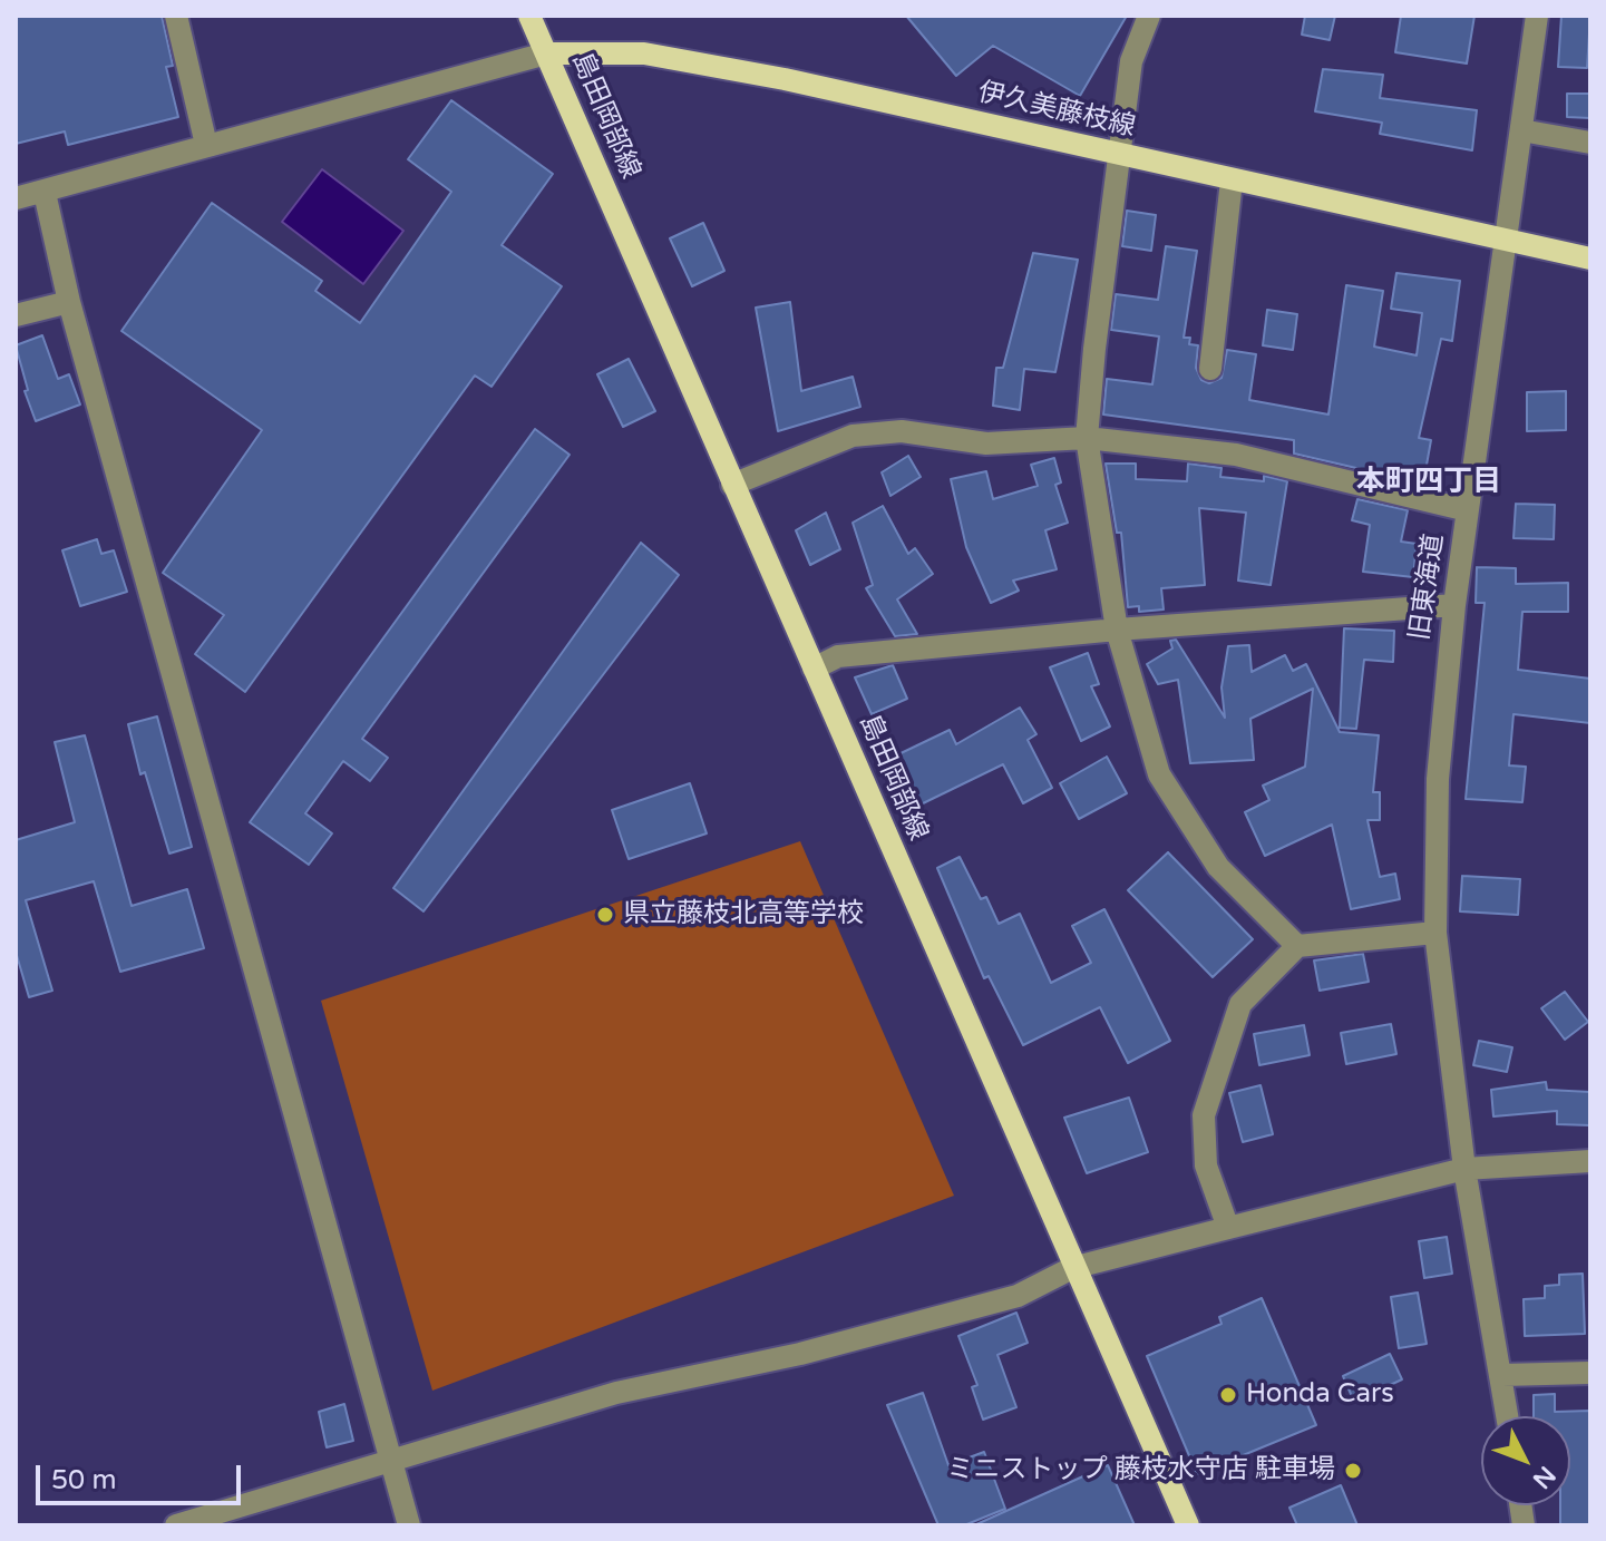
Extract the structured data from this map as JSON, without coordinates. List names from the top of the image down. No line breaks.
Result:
{"streets":{"main road":["伊久美藤枝線","島田岡部線"],"street":["旧東海道"]},"crossings":[["伊久美藤枝線","島田岡部線"],["伊久美藤枝線","旧東海道"]],"districts":["本町四丁目"],"places":["県立藤枝北高等学校","Honda Cars","ミニストップ 藤枝水守店 駐車場"],"scale_bar":"50 m","north":"bottom right"}
